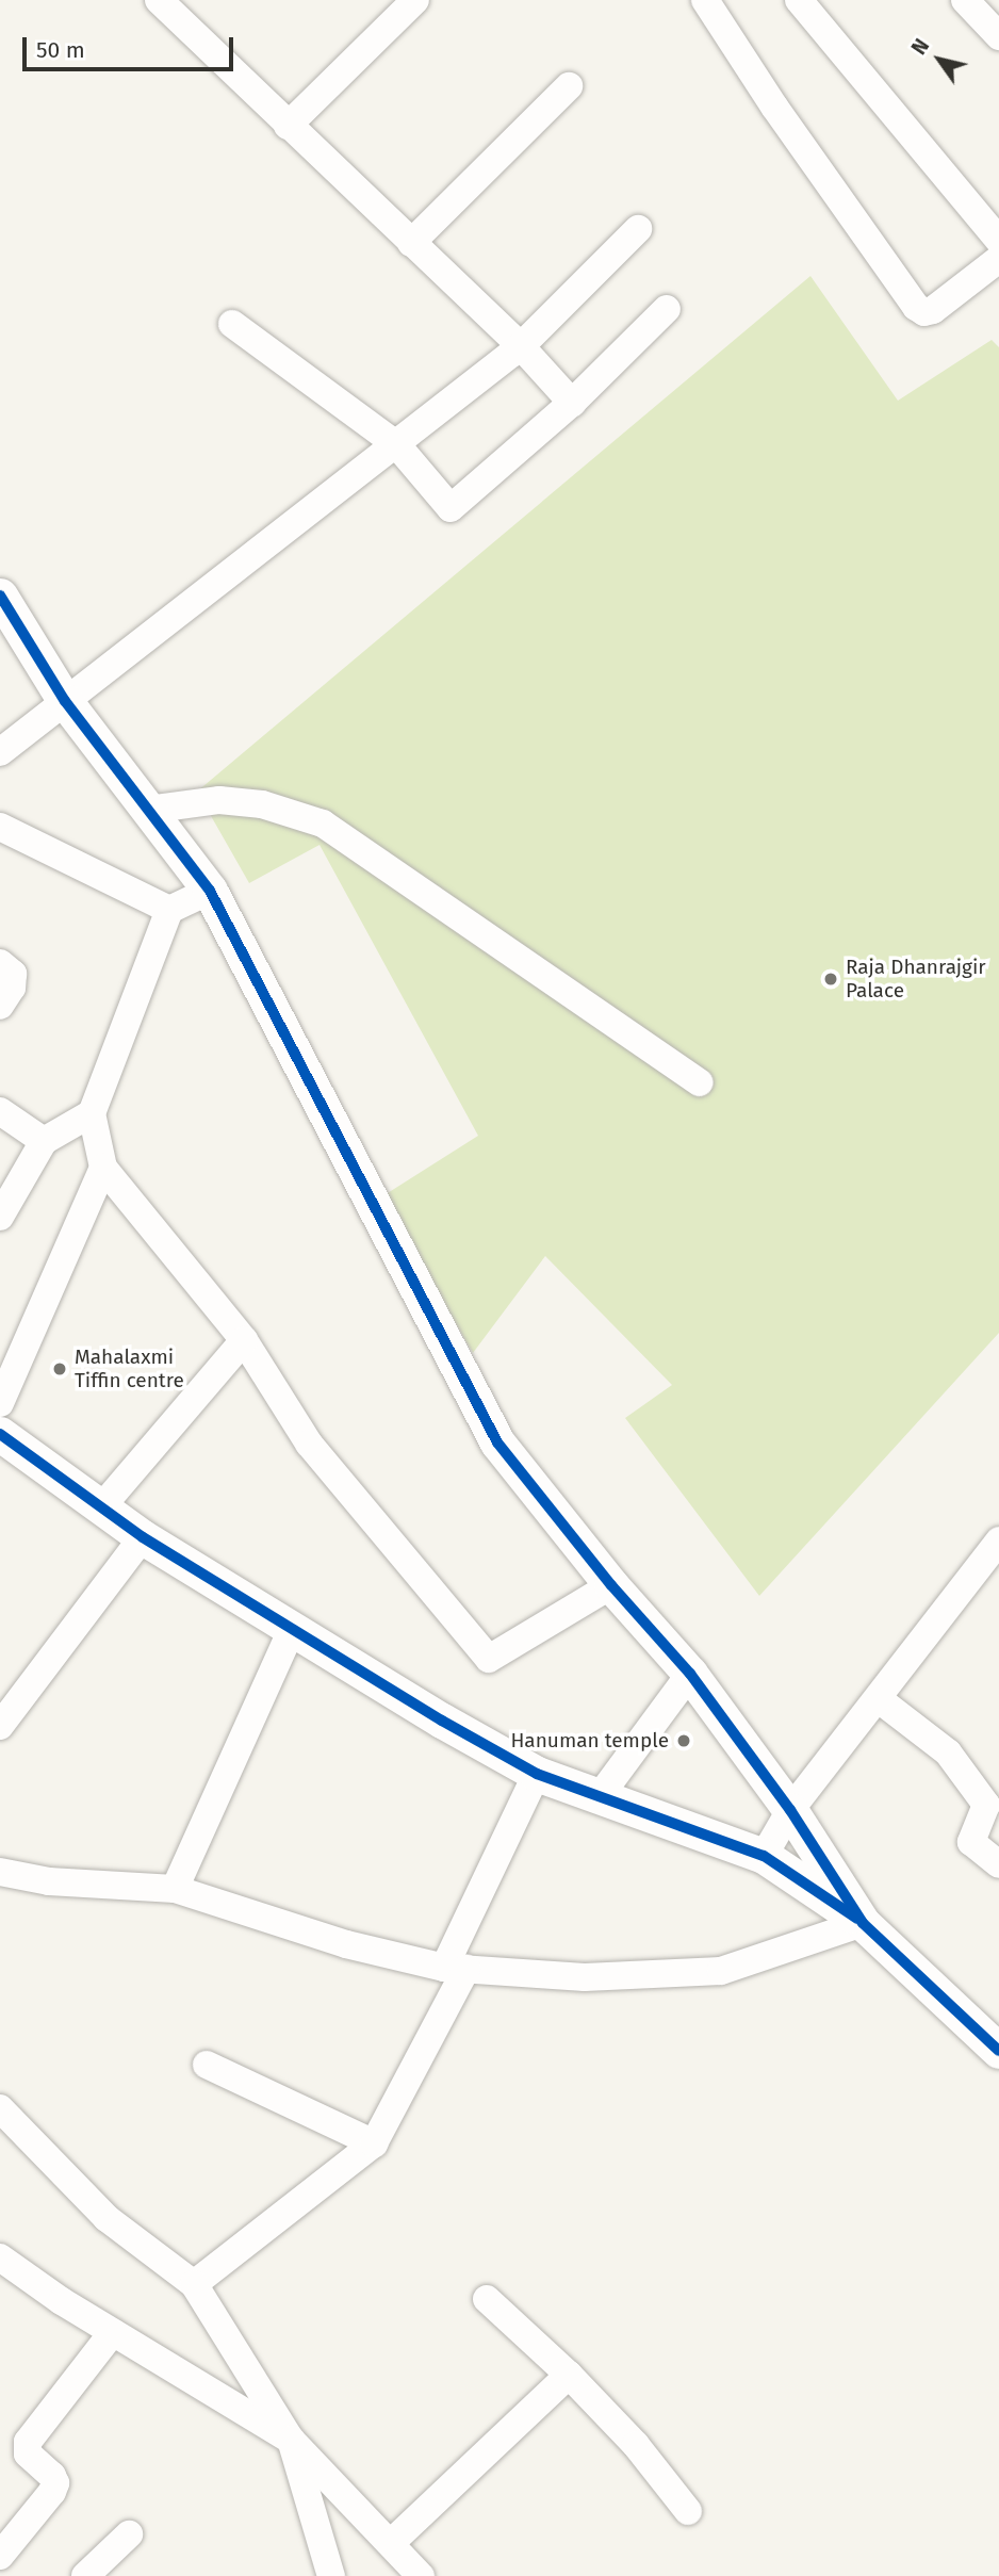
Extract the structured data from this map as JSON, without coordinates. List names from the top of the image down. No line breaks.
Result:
{"places":["Raja Dhanrajgir Palace","Mahalaxmi Tiffin centre","Hanuman temple"],"scale_bar":"50 m","north":"top left"}
